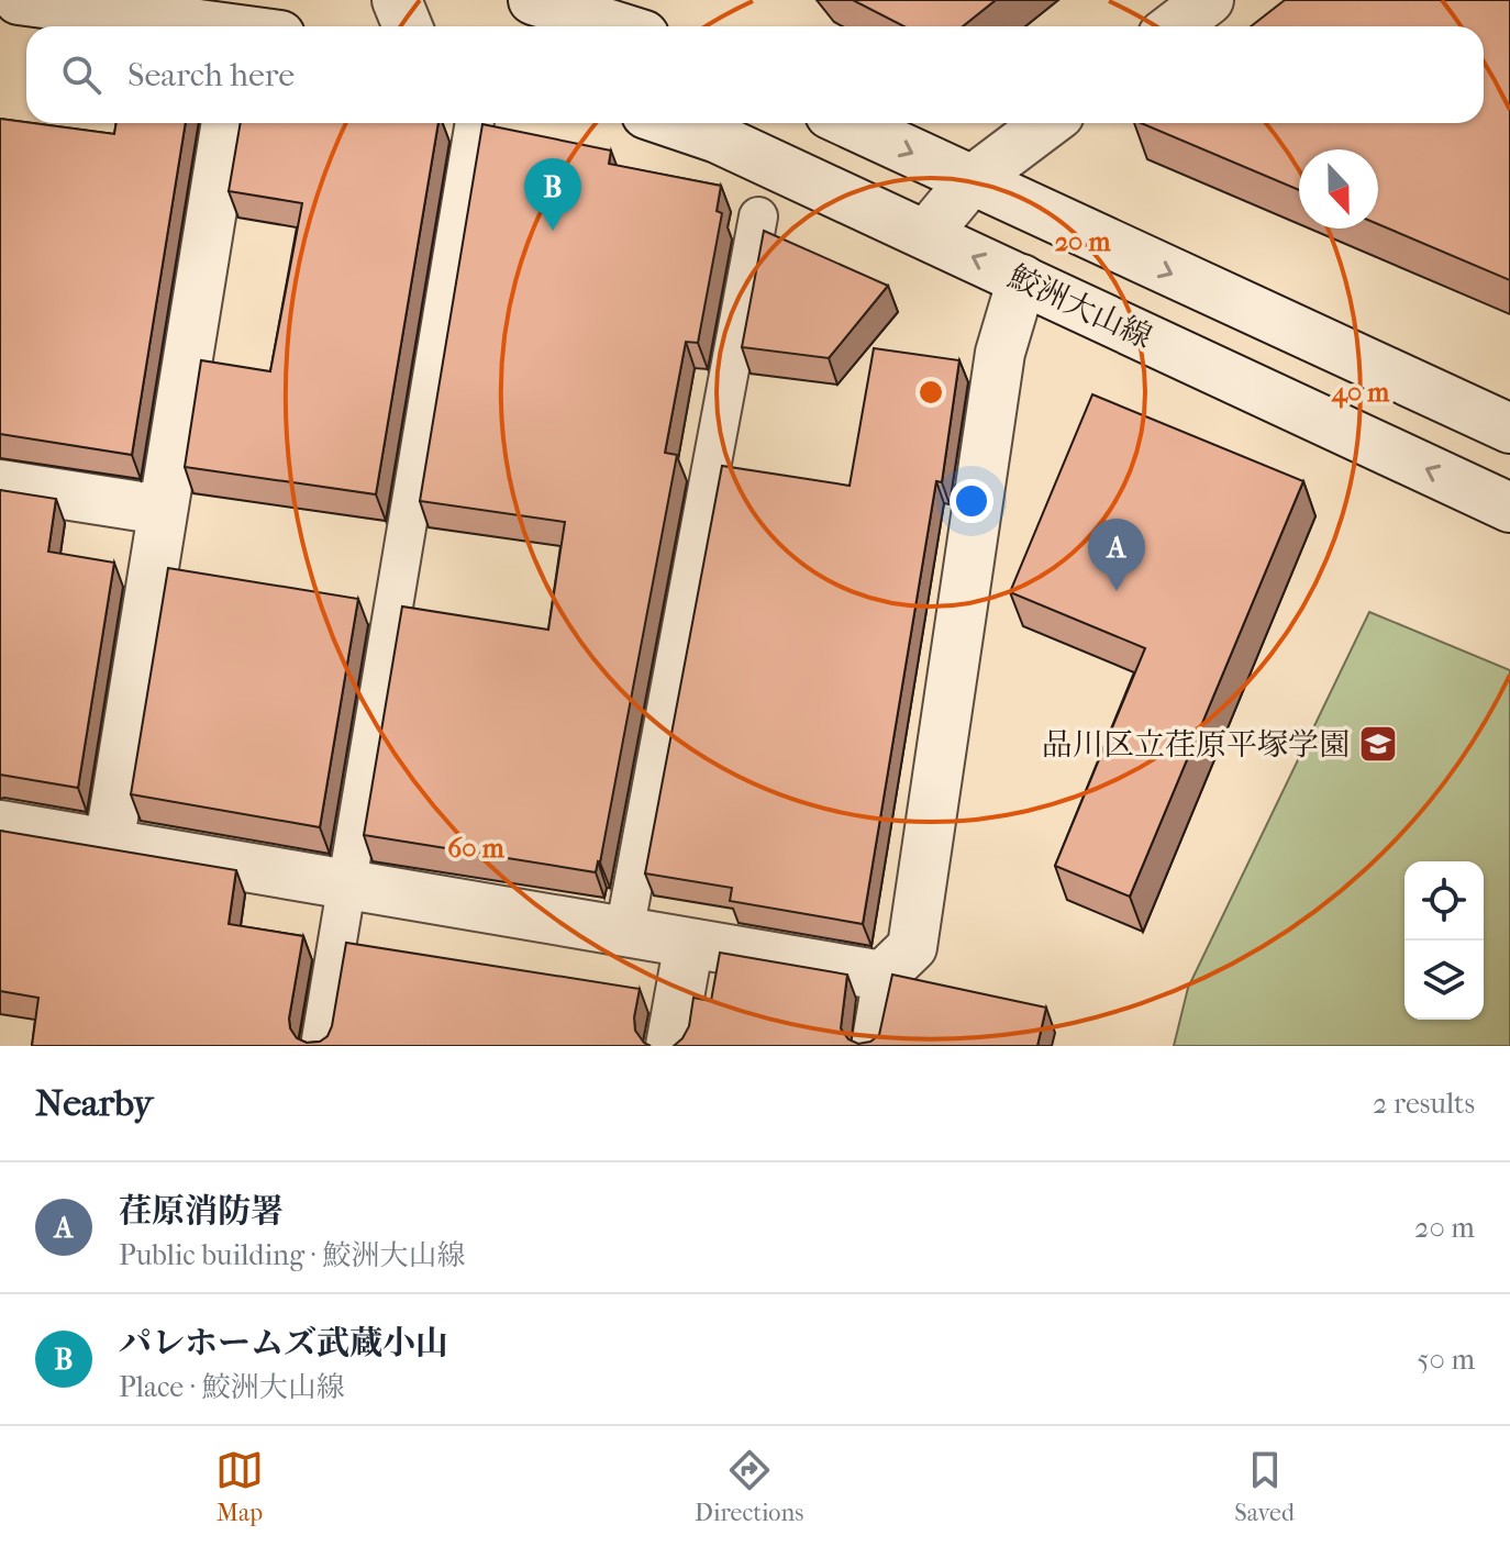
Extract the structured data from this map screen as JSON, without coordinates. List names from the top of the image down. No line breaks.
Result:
{"streets":{"street":["鮫洲大山線"]},"places":{"school or university":["品川区立荏原平塚学園"]},"north":"bottom","page":{"search":"Search here","pins":["B","A"],"heading":["Nearby","2 results"],"list":[{"mark":"A","name":"荏原消防署","note":"Public building · 鮫洲大山線","value":"20 m"},{"mark":"B","name":"パレホームズ武蔵小山","note":"Place · 鮫洲大山線","value":"50 m"}],"nav":["Map","Directions","Saved"]},"rings":["20 m","40 m","60 m"]}
